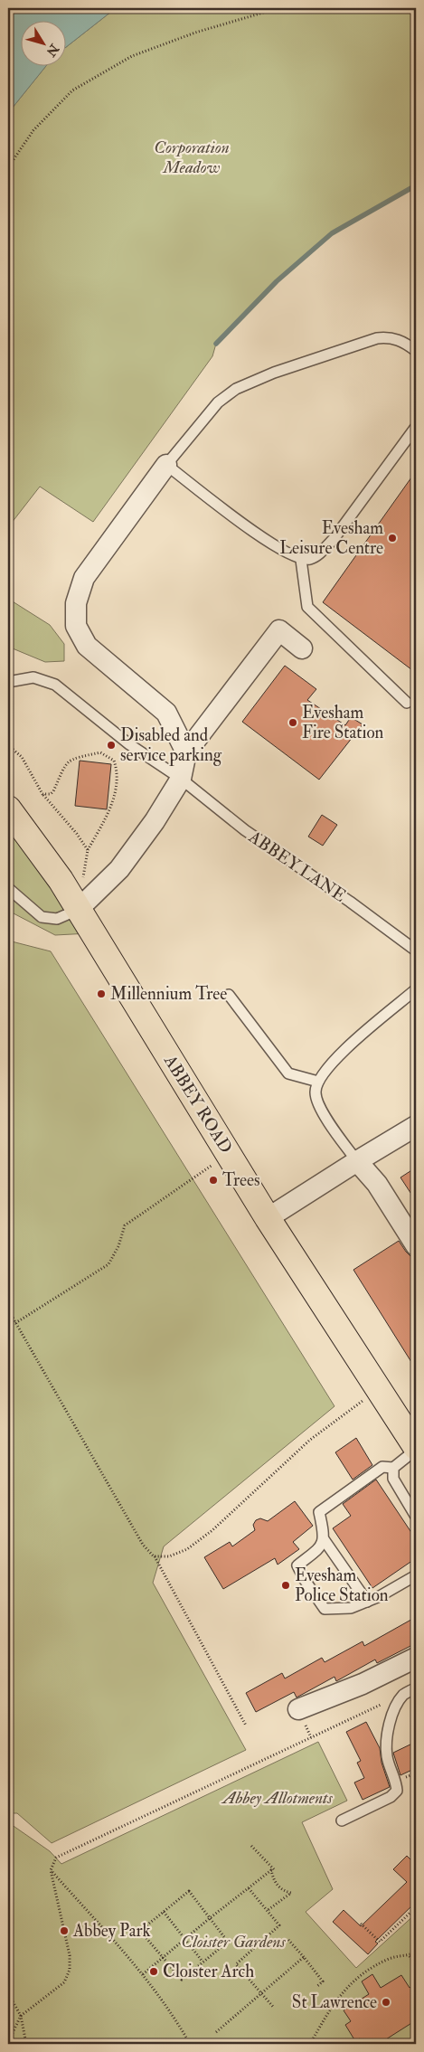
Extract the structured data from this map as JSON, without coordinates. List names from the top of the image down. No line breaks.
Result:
{"streets":{"main road":["ABBEY ROAD"],"lane":["ABBEY LANE"]},"parks":["Corporation Meadow","Abbey Allotments","Cloister Gardens"],"places":["Evesham Leisure Centre","Evesham Fire Station","Disabled and service parking","Millennium Tree","Trees","Evesham Police Station","Abbey Park","Cloister Arch","St Lawrence"],"north":"bottom right"}
